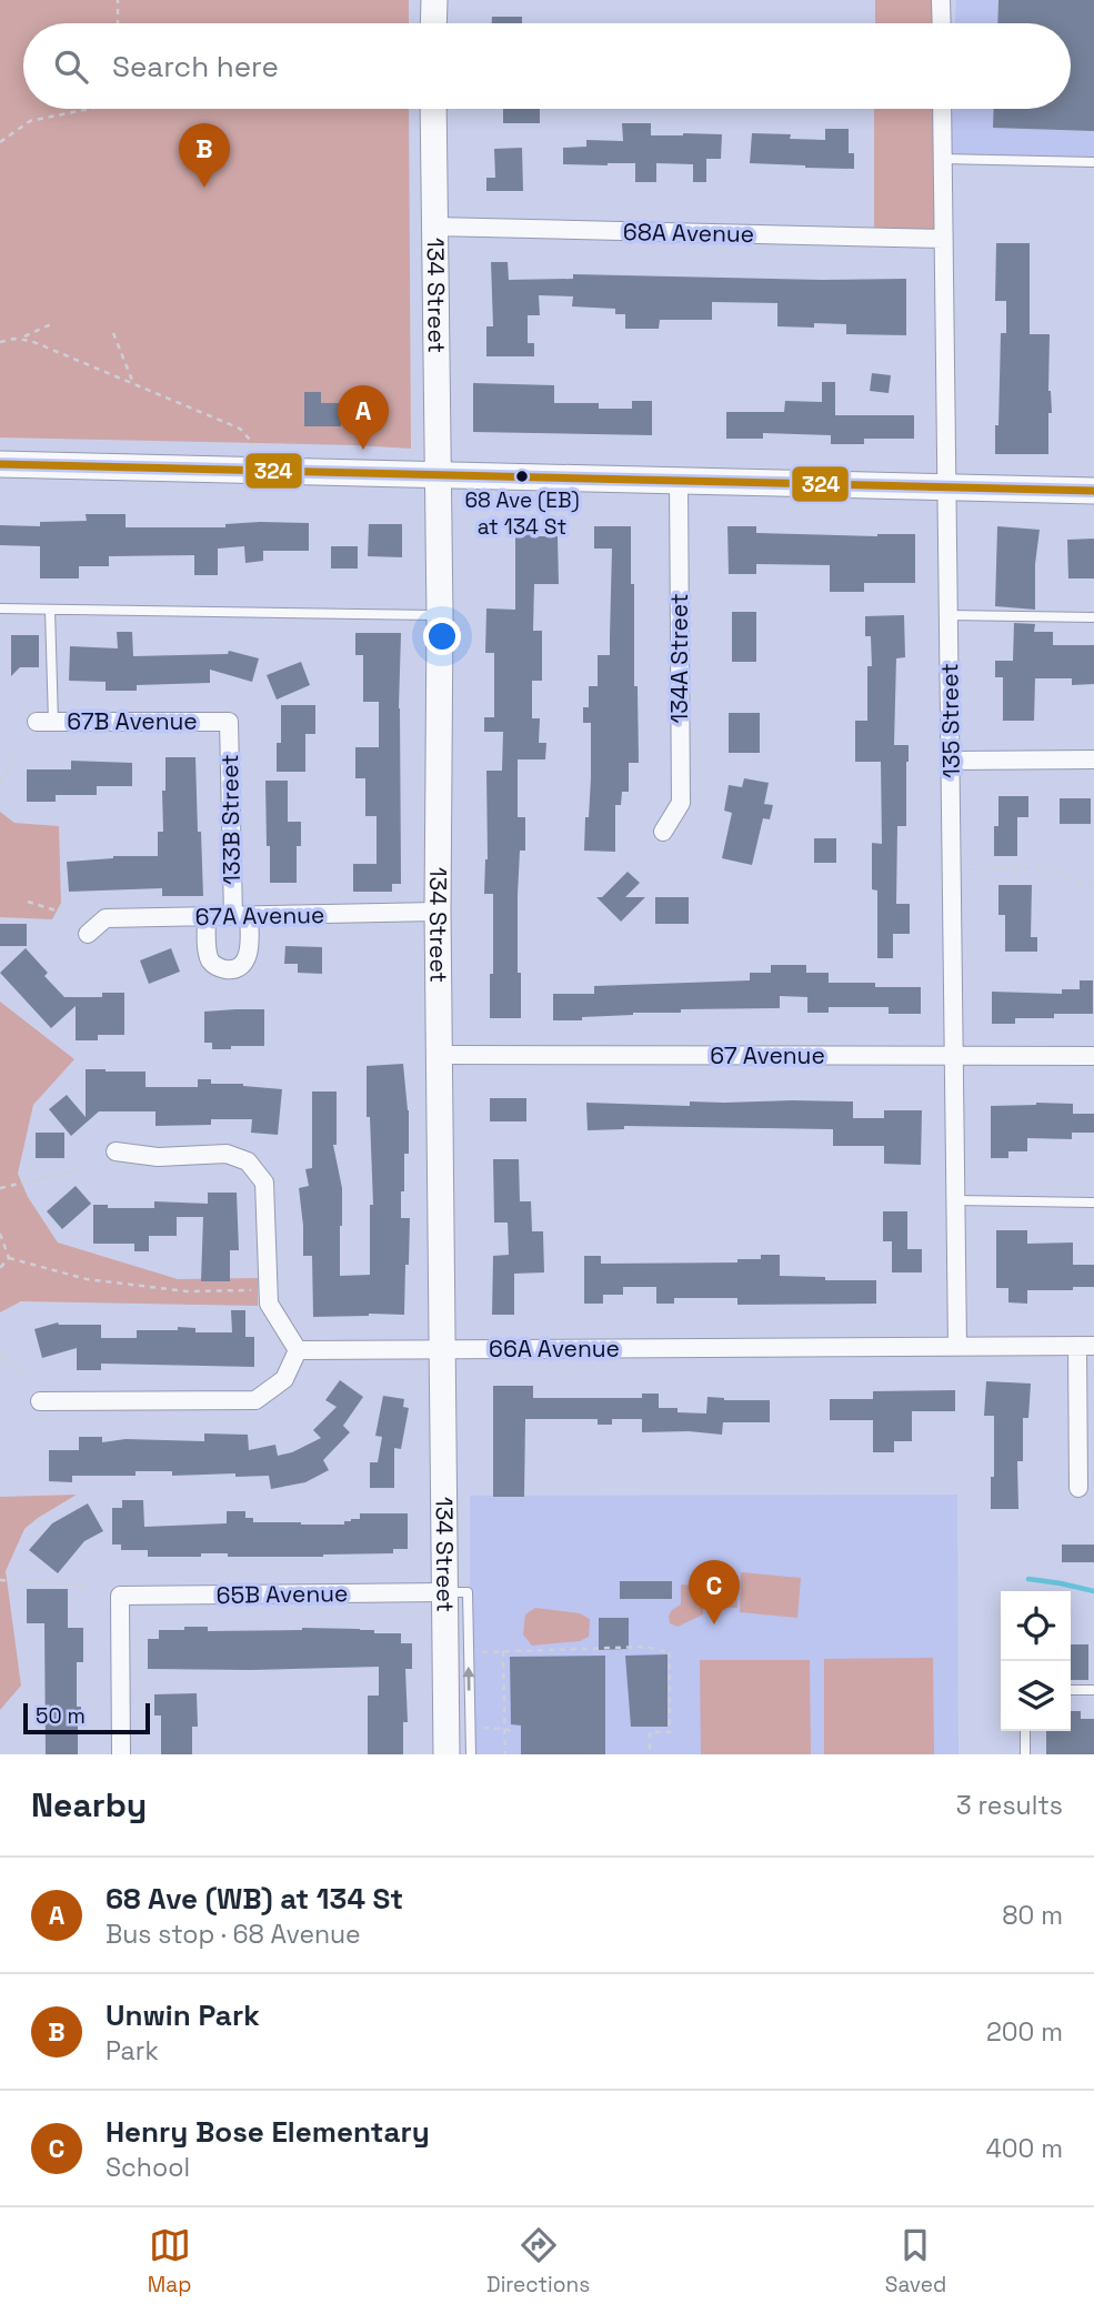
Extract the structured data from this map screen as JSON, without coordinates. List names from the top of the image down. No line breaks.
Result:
{"streets":{"street":["68A Avenue","134 Street","134A Street","135 Street","67B Avenue","133B Street","67A Avenue","67 Avenue","66A Avenue","65B Avenue"]},"crossings":[["68A Avenue","134 Street"],["68A Avenue","135 Street"],["134 Street","67A Avenue"],["134 Street","67 Avenue"],["134 Street","66A Avenue"],["134 Street","65B Avenue"],["135 Street","67 Avenue"],["135 Street","66A Avenue"],["67B Avenue","133B Street"],["133B Street","67A Avenue"]],"places":["68 Ave (EB) at 134 St"],"lines":["transit line 324"],"scale_bar":"50 m","page":{"search":"Search here","pins":["B","A","C"],"scale":"50 m","heading":["Nearby","3 results"],"list":[{"mark":"A","name":"68 Ave (WB) at 134 St","note":"Bus stop · 68 Avenue","value":"80 m"},{"mark":"B","name":"Unwin Park","note":"Park","value":"200 m"},{"mark":"C","name":"Henry Bose Elementary","note":"School","value":"400 m"}],"nav":["Map","Directions","Saved"]}}
